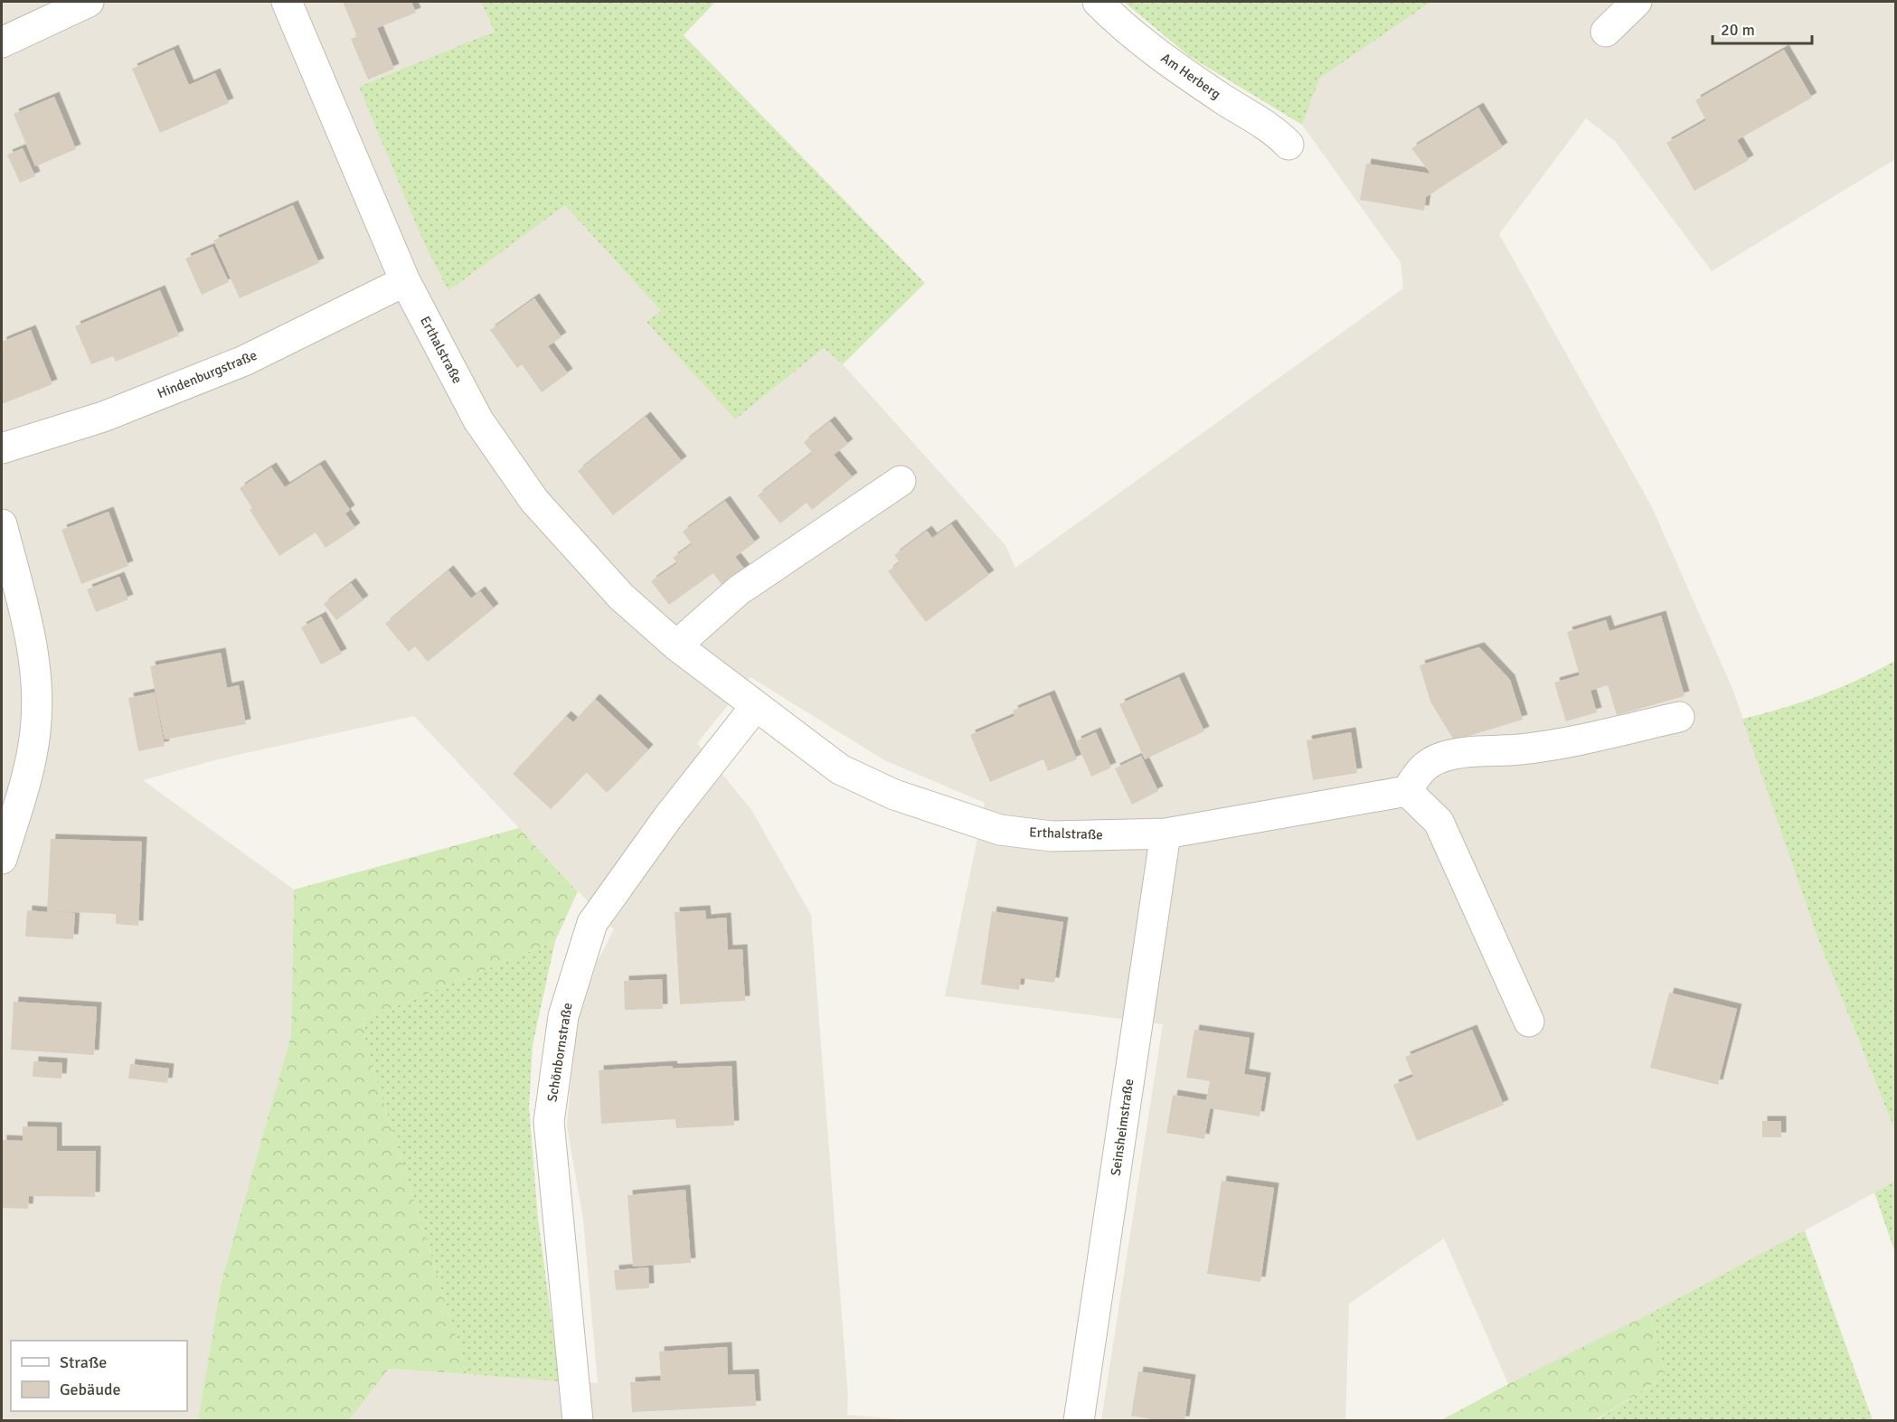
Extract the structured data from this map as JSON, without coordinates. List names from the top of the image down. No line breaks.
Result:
{"streets":{"street":["Am Herberg","Erthalstraße","Hindenburgstraße","Schönbornstraße","Seinsheimstraße"]},"crossings":[["Erthalstraße","Hindenburgstraße"],["Erthalstraße","Schönbornstraße"],["Erthalstraße","Seinsheimstraße"]],"legend":["Straße","Gebäude"],"scale_bar":"20 m"}
